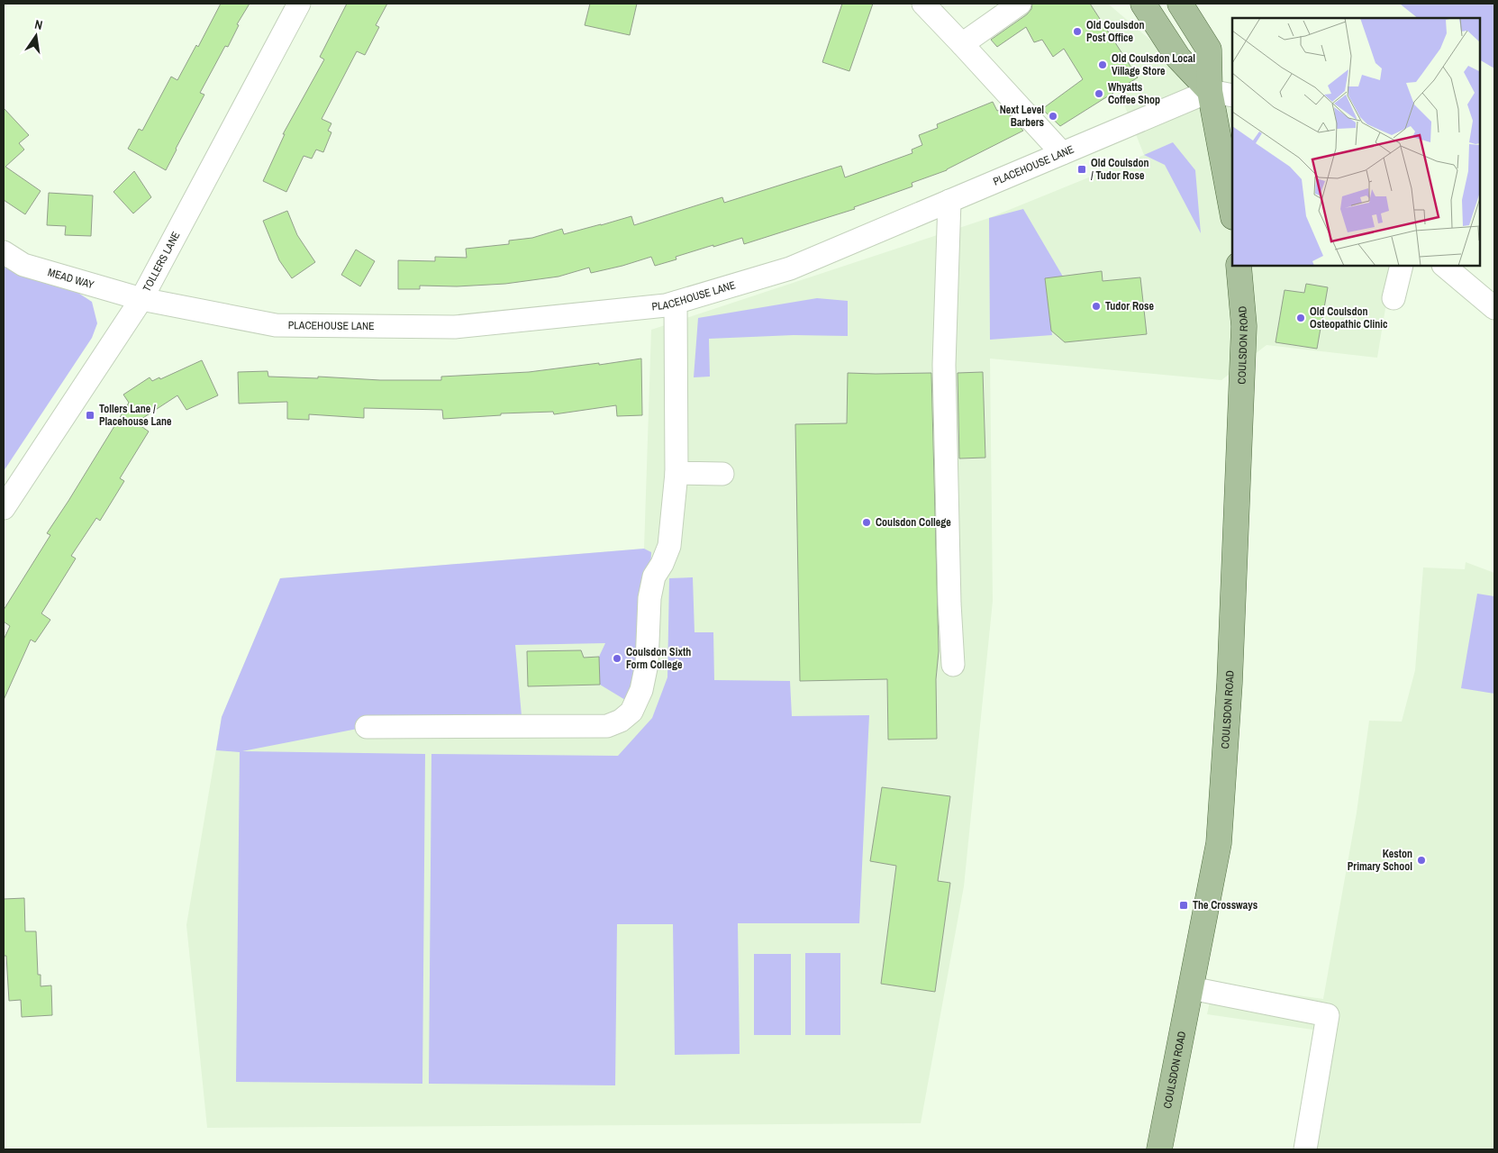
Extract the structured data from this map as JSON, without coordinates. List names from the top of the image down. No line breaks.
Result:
{"streets":{"main road":["COULSDON ROAD"],"street":["PLACEHOUSE LANE","TOLLERS LANE","MEAD WAY"]},"crossings":[["PLACEHOUSE LANE","TOLLERS LANE"],["PLACEHOUSE LANE","MEAD WAY"],["TOLLERS LANE","MEAD WAY"]],"places":{"other":["Old Coulsdon Post Office","Old Coulsdon Local Village Store","Whyatts Coffee Shop","Next Level Barbers","Tudor Rose","Old Coulsdon Osteopathic Clinic","Coulsdon College","Coulsdon Sixth Form College","Keston Primary School"],"transit":["Old Coulsdon / Tudor Rose","Tollers Lane / Placehouse Lane","The Crossways"]},"north":"top"}
